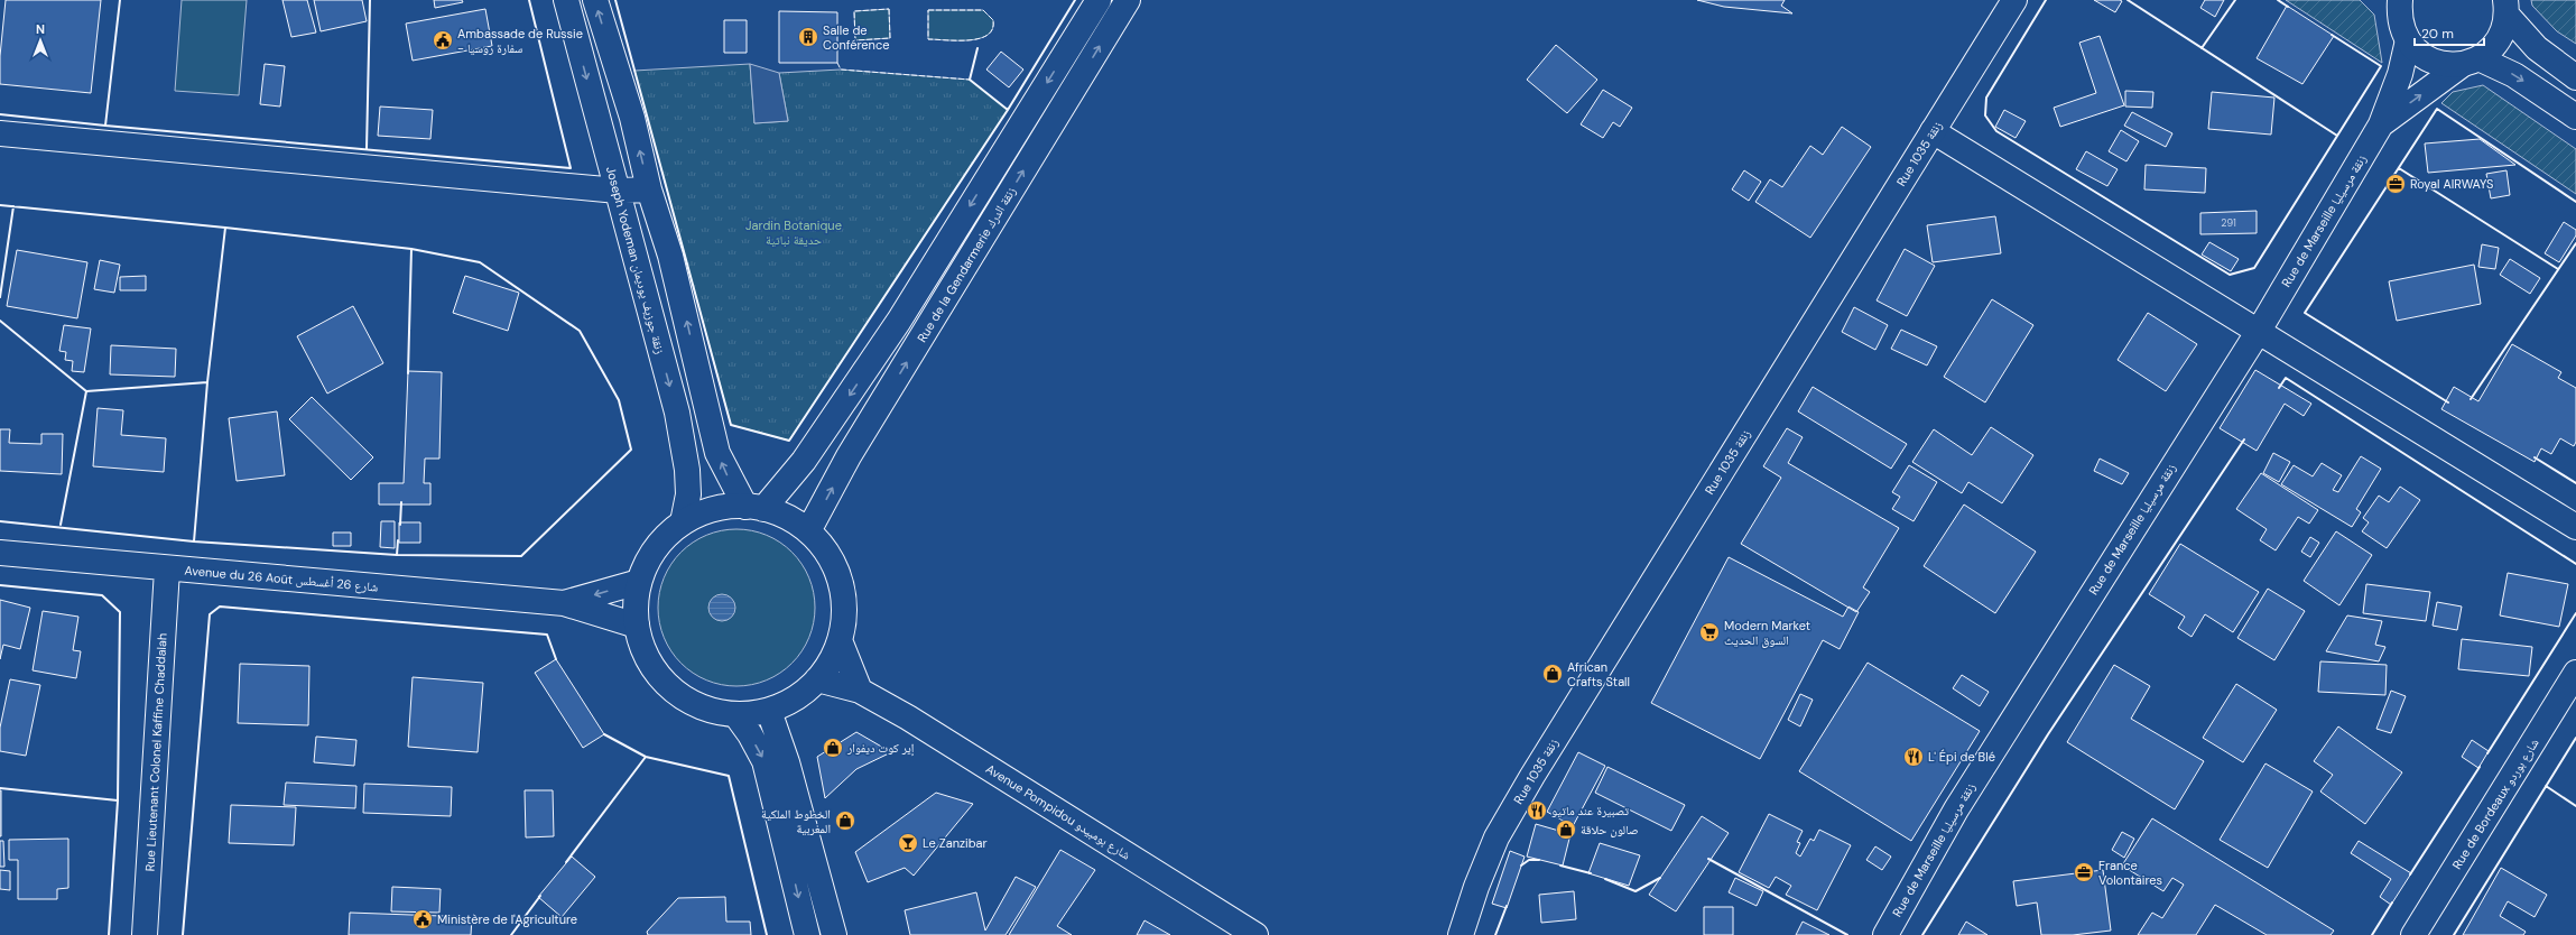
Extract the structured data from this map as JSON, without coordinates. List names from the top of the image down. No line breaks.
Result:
{"streets":{"street":["Rue 1035 زنقة","Rue de Marseille زنقة مرسيليا","Joseph Yodeman زنقة جوزيف يوديمان","Rue de la Gendarmerie زنقة الدرك","Avenue du 26 Août شارع 26 أغسطس","Rue Lieutenant Colonel Kaffine Chaddalah","Rue de Bordeaux شارع بوردو","Avenue Pompidou شارع بومبيدو"]},"crossings":[["Avenue du 26 Août شارع 26 أغسطس","Rue Lieutenant Colonel Kaffine Chaddalah"]],"parks":["Jardin Botanique حديقة نباتية"],"places":{"building":["Salle de Conférence"],"public building":["Ambassade de Russie - سفارة روسيا","Ministère de l'Agriculture"],"office":["Royal AIRWAYS","France Volontaires"],"supermarket":["Modern Market السوق الحديث"],"shop":["African Crafts Stall","إير كوت ديفوار","الخطوط الملكية المغربية","صالون حلاقة"],"restaurant":["L' Épi de Blé","تصبيرة عند ماتيو"],"bar":["Le Zanzibar"]},"house_numbers":["291"],"scale_bar":"20 m","north":"top"}
